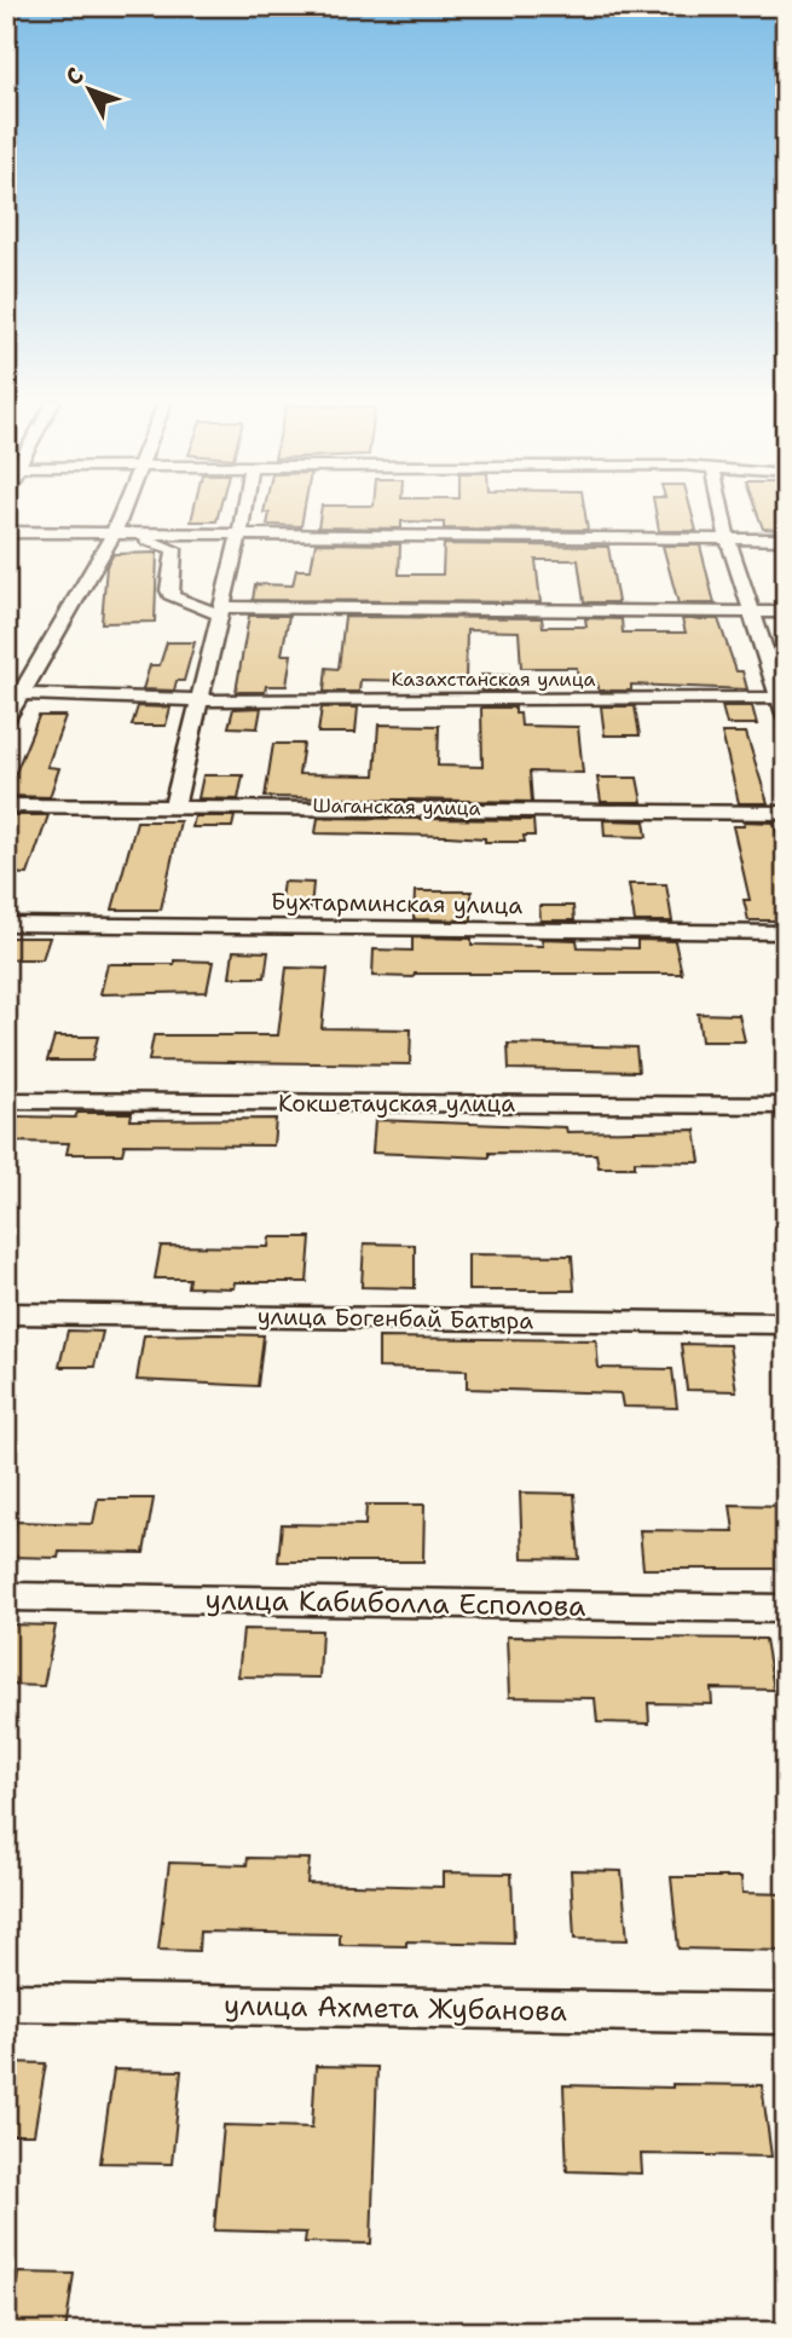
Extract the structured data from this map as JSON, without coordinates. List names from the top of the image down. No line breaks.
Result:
{"streets":{"street":["Казахстанская улица","Шаганская улица","Бухтарминская улица","Кокшетауская улица","улица Богенбай Батыра","улица Кабиболла Есполова","улица Ахмета Жубанова"]},"north":"top left"}
